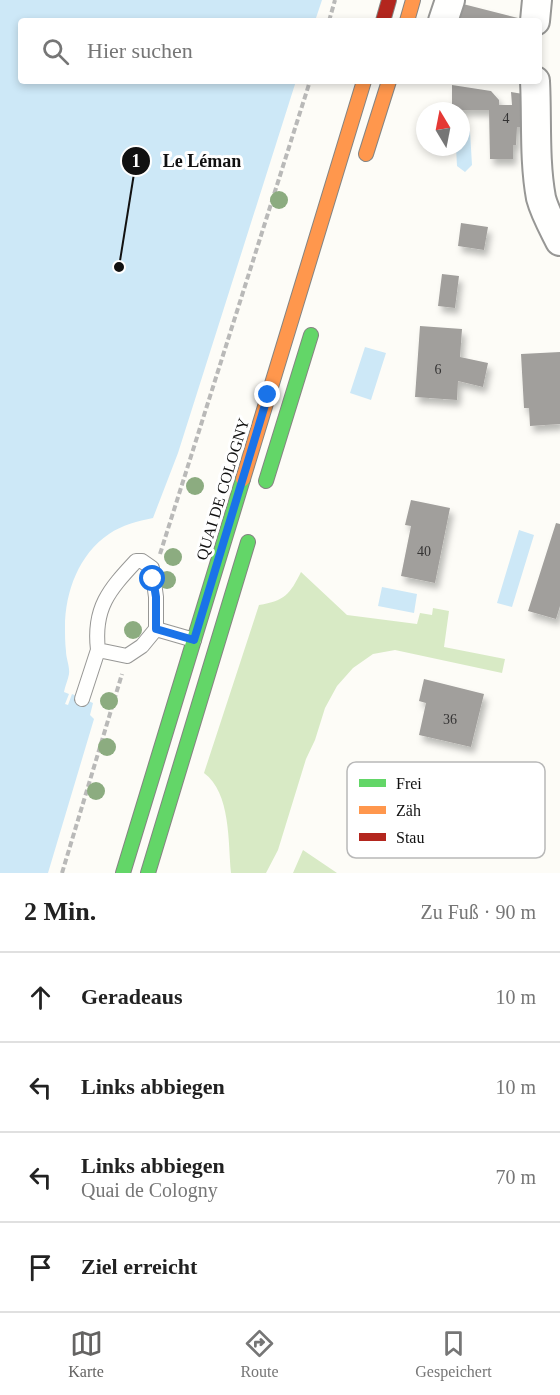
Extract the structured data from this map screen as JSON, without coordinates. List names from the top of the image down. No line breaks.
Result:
{"streets":{"main road":["QUAI DE COLOGNY"]},"places":["Le Léman"],"house_numbers":["4","6","40","36"],"legend":["Frei","Zäh","Stau"],"north":"top","page":{"search":"Hier suchen","heading":["2 Min.","Zu Fuß · 90 m"],"list":[["Geradeaus","10 m"],["Links abbiegen","10 m"],["Links abbiegen","Quai de Cologny","70 m"],"Ziel erreicht"],"nav":["Karte","Route","Gespeichert"]}}
